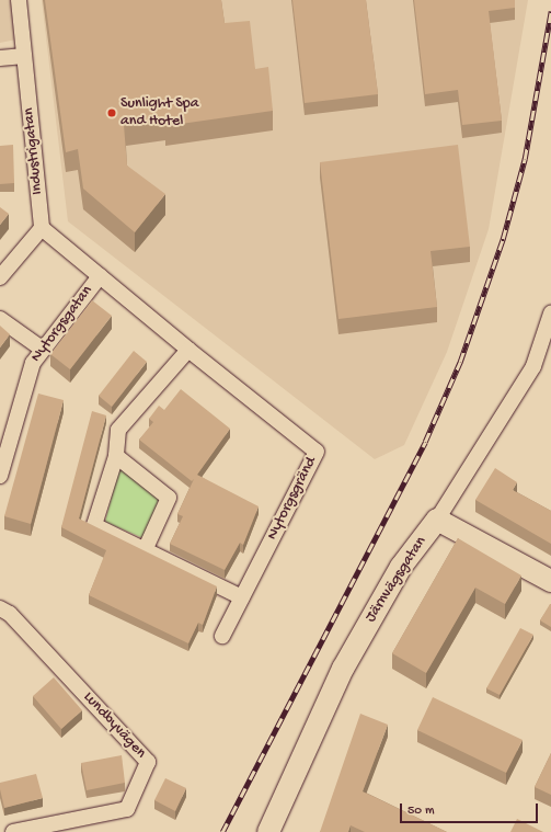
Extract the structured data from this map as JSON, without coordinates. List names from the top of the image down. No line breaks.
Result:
{"streets":{"main road":["Järnvägsgatan"],"street":["Industrigatan","Nytorgsgatan","Nytorgsgränd","Lundbyvägen"]},"crossings":[["Nytorgsgatan","Nytorgsgränd"]],"places":["Sunlight Spa and Hotel"],"scale_bar":"50 m"}
